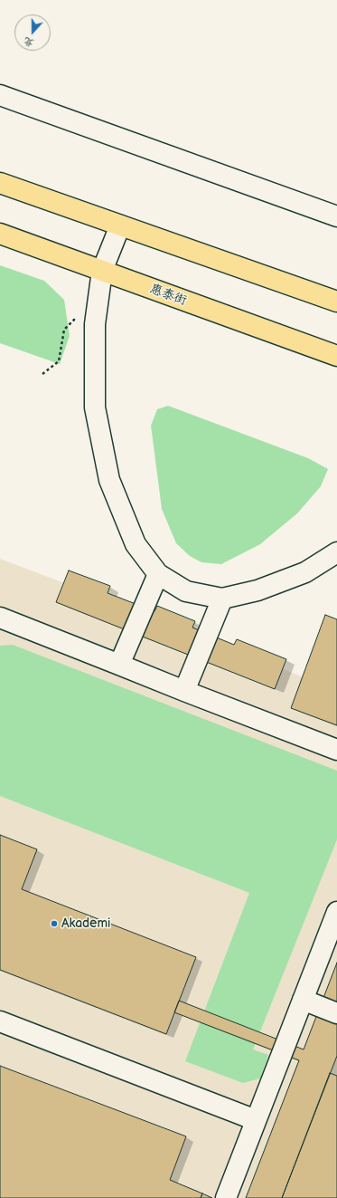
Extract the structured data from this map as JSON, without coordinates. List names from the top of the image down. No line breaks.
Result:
{"streets":{"main road":["惠泰街"]},"places":["Akademi"],"north":"bottom"}
